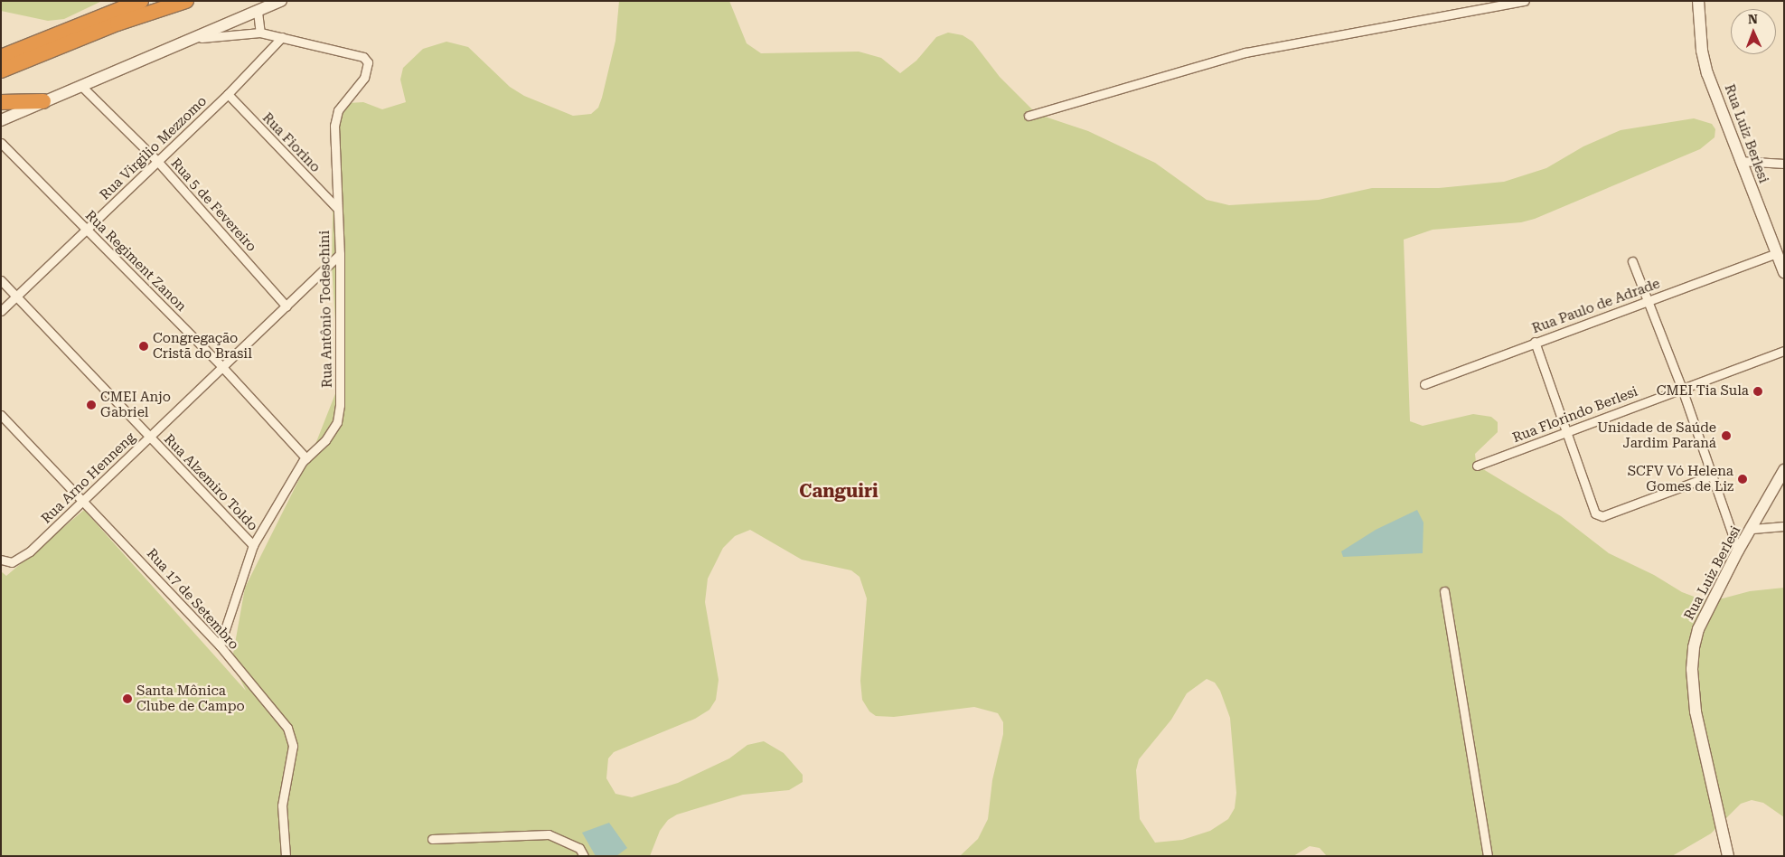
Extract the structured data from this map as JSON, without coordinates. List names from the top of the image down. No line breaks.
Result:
{"streets":{"street":["Rua Luiz Berlesi","Rua Fiorino","Rua Virgilio Mezzomo","Rua 5 de Fevereiro","Rua Regiment Zanon","Rua Paulo de Adrade","Rua Antônio Todeschini","Rua Florindo Berlesi","Rua Arno Henneng","Rua Alzemiro Toldo","Rua 17 de Setembro"]},"crossings":[["Rua Luiz Berlesi","Rua Paulo de Adrade"],["Rua Fiorino","Rua Virgilio Mezzomo"],["Rua Fiorino","Rua Antônio Todeschini"],["Rua Virgilio Mezzomo","Rua 5 de Fevereiro"],["Rua Virgilio Mezzomo","Rua Regiment Zanon"],["Rua Virgilio Mezzomo","Rua Antônio Todeschini"],["Rua Virgilio Mezzomo","Rua Alzemiro Toldo"],["Rua 5 de Fevereiro","Rua Arno Henneng"],["Rua Regiment Zanon","Rua Antônio Todeschini"],["Rua Regiment Zanon","Rua Arno Henneng"],["Rua Antônio Todeschini","Rua Arno Henneng"],["Rua Antônio Todeschini","Rua Alzemiro Toldo"],["Rua Antônio Todeschini","Rua 17 de Setembro"],["Rua Arno Henneng","Rua Alzemiro Toldo"],["Rua Arno Henneng","Rua 17 de Setembro"]],"districts":["Canguiri"],"places":["Congregação Cristã do Brasil","CMEI Tia Sula","CMEI Anjo Gabriel","Unidade de Saúde Jardim Paraná","SCFV Vó Helena Gomes de Liz","Santa Mônica Clube de Campo"],"north":"top"}
